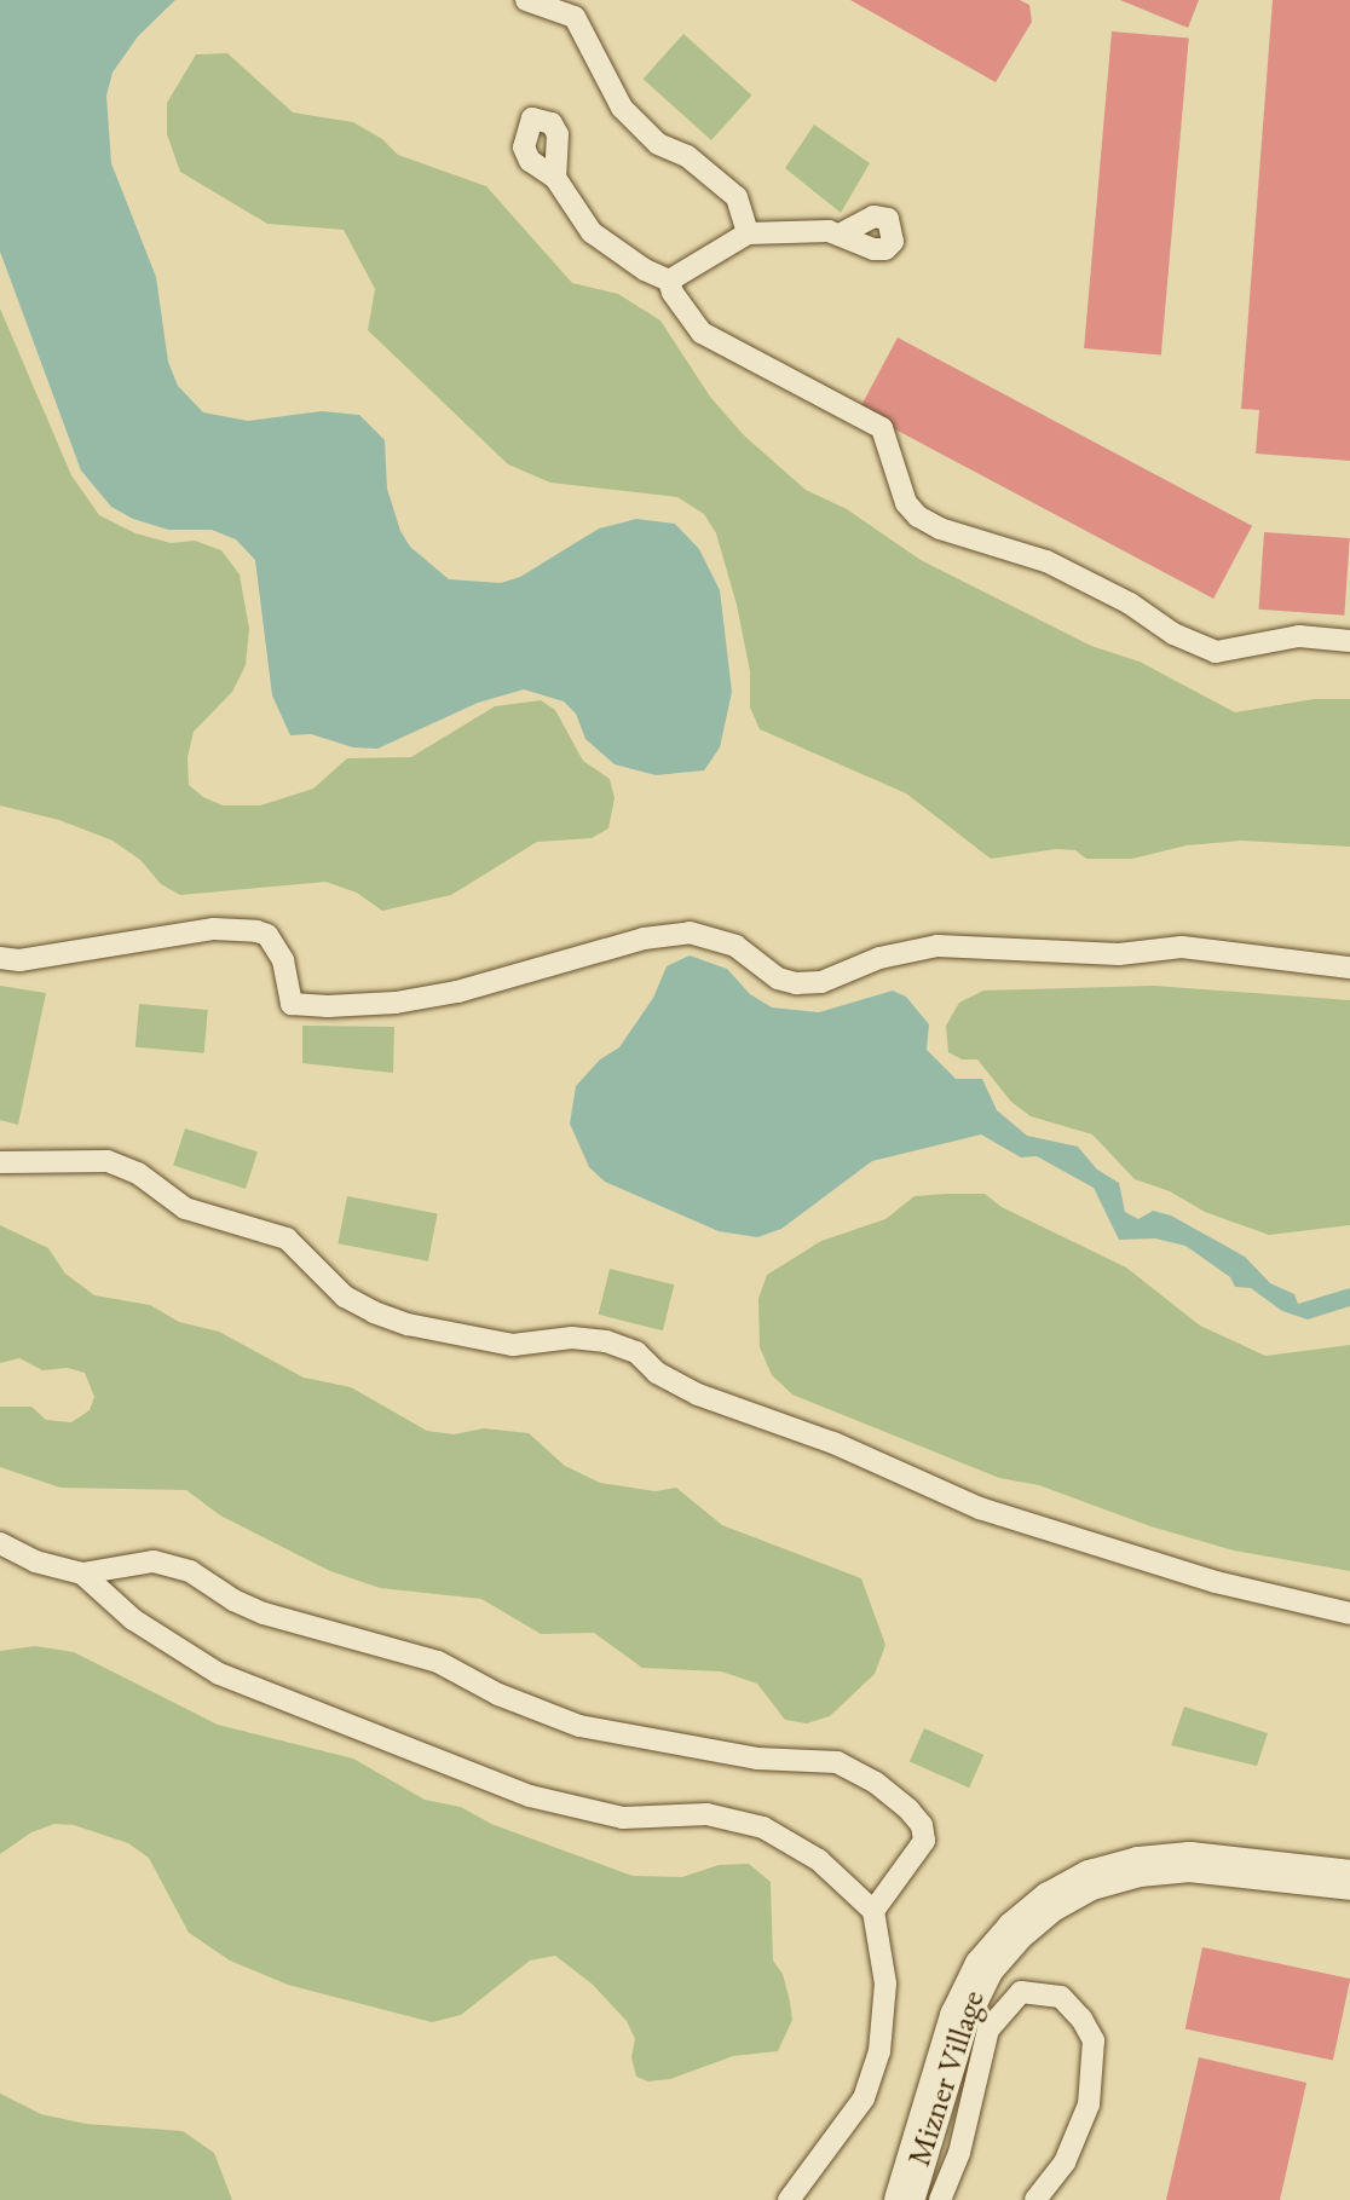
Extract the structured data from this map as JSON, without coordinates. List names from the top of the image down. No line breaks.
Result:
{"streets":{"street":["Mizner Village"]}}
